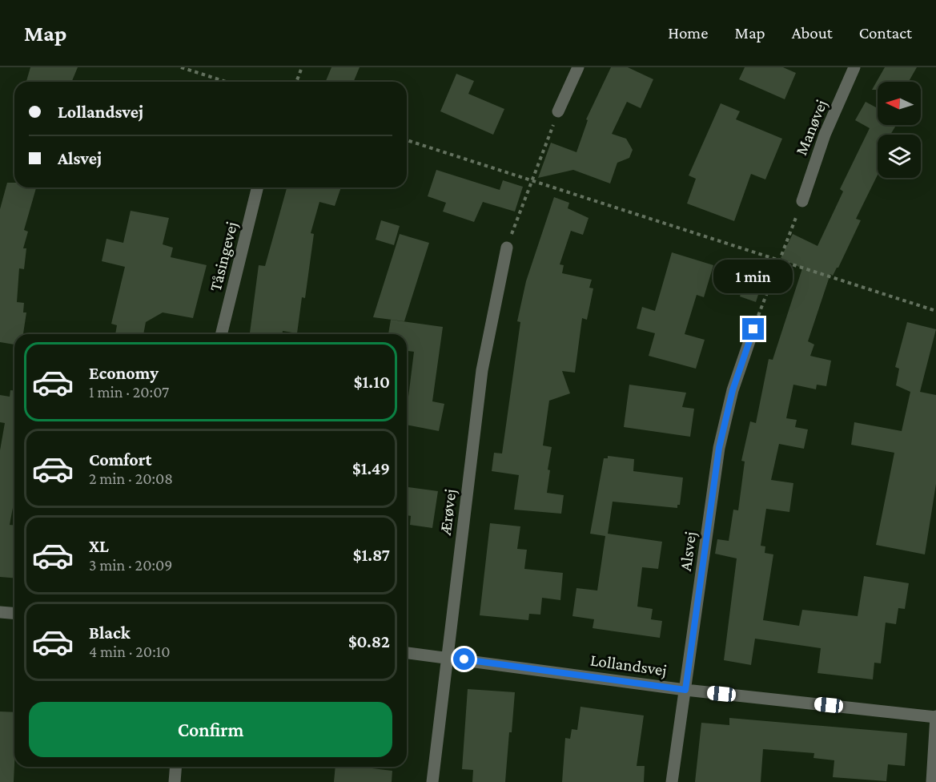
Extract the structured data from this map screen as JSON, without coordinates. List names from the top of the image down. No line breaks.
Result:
{"streets":{"street":["Manøvej","Tåsingevej","Ærøvej","Alsvej","Lollandsvej"]},"crossings":[["Ærøvej","Lollandsvej"],["Alsvej","Lollandsvej"]],"north":"left","page":{"header":"Map","nav":["Home","Map","About","Contact"],"banner":["Lollandsvej","Alsvej"],"bubble":"1 min","list":[{"name":"Economy","note":"1 min · 20:07","value":"$1.10"},{"name":"Comfort","note":"2 min · 20:08","value":"$1.49"},{"name":"XL","note":"3 min · 20:09","value":"$1.87"},{"name":"Black","note":"4 min · 20:10","value":"$0.82"}],"buttons":"Confirm"}}
